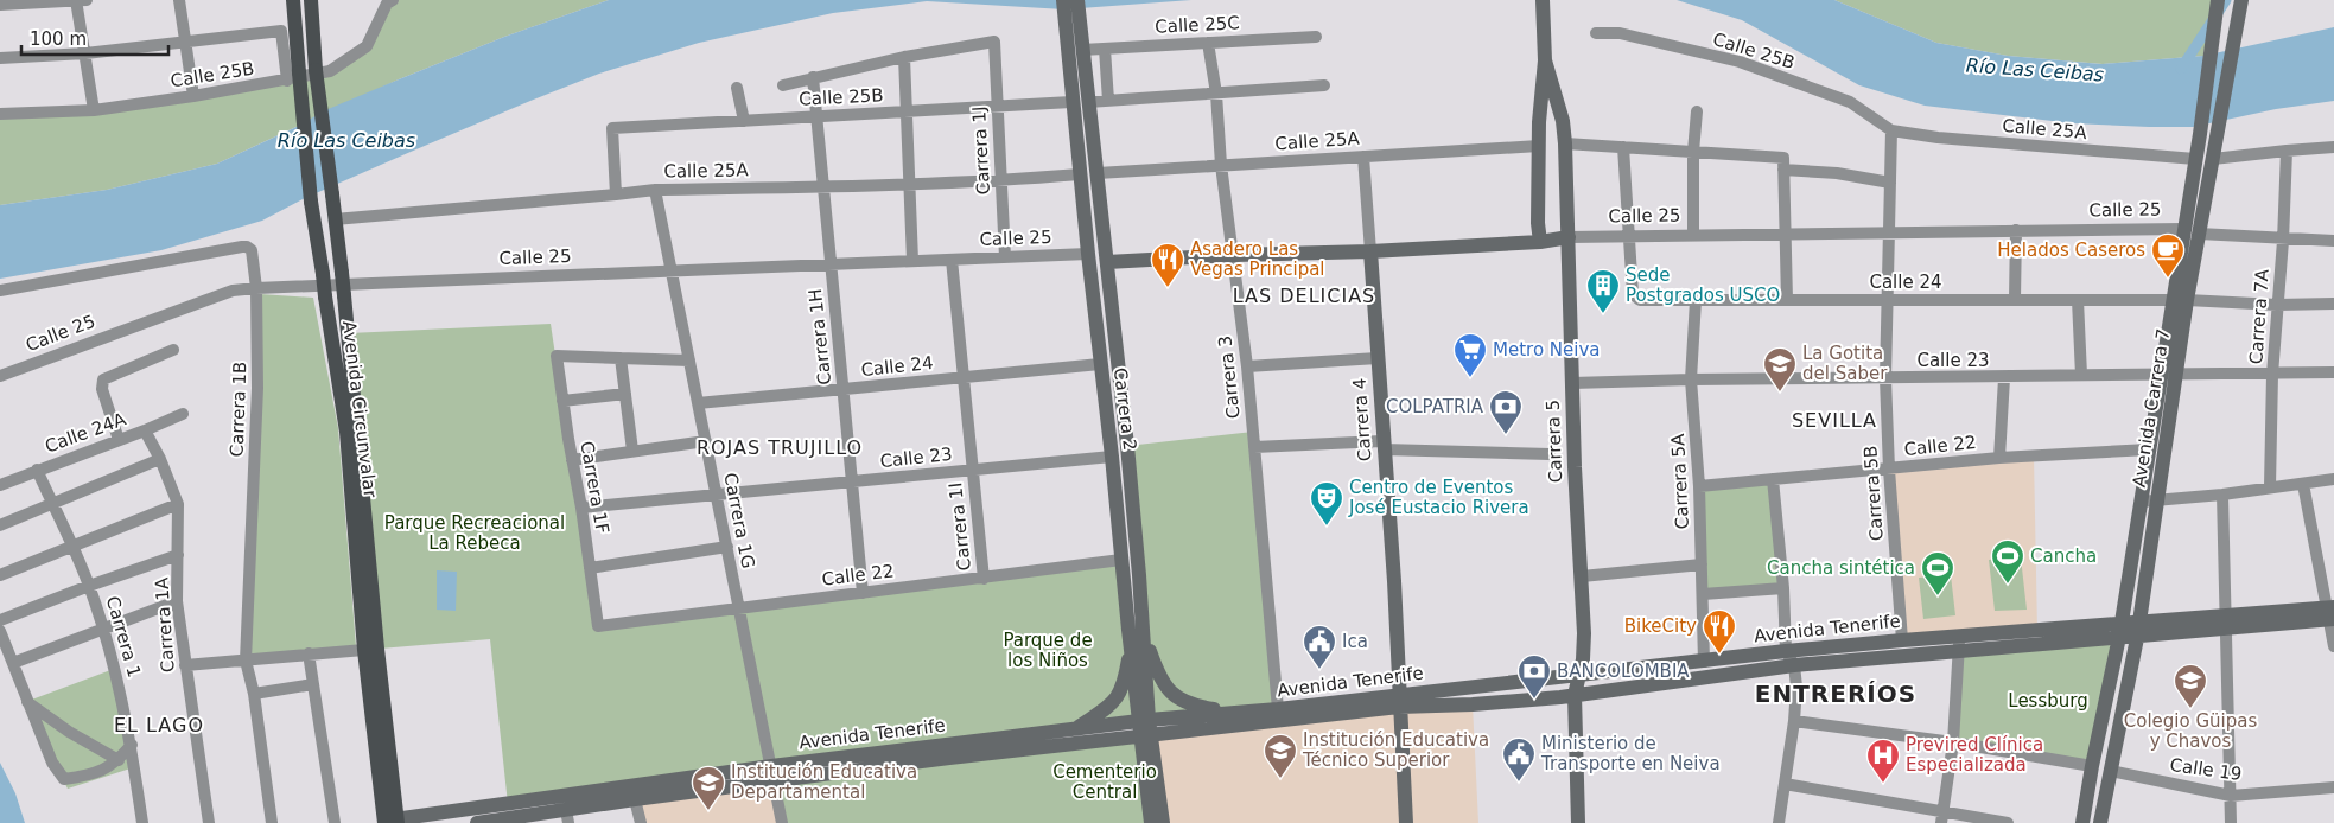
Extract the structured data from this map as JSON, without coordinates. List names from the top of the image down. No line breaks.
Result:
{"streets":{"main road":["Calle 25","Avenida Carrera 7","Avenida Circunvalar","Carrera 2","Carrera 4","Carrera 5","Avenida Tenerife"],"street":["Calle 25C","Calle 25B","Calle 25A","Carrera 1J","Calle 24","Carrera 7A","Carrera 1H","Calle 23","Carrera 3","Carrera 1B","Calle 24A","Calle 22","Carrera 5A","Carrera 1F","Carrera 5B","Carrera 1G","Carrera 1I","Carrera 1A","Carrera 1","Calle 19"]},"crossings":[["Calle 25C","Carrera 3"],["Calle 25C","Carrera 2"],["Calle 25B","Calle 25A"],["Calle 25B","Carrera 1J"],["Calle 25B","Carrera 1H"],["Calle 25B","Avenida Circunvalar"],["Calle 25B","Carrera 2"],["Calle 25B","Carrera 5B"],["Calle 25A","Carrera 1J"],["Calle 25A","Carrera 1H"],["Calle 25A","Carrera 3"],["Calle 25A","Avenida Carrera 7"],["Calle 25A","Avenida Circunvalar"],["Calle 25A","Carrera 2"],["Calle 25A","Carrera 4"],["Calle 25A","Carrera 5"],["Calle 25A","Carrera 5B"],["Calle 25A","Carrera 1G"],["Carrera 1J","Calle 25"],["Calle 25","Calle 24"],["Calle 25","Carrera 7A"],["Calle 25","Carrera 1H"],["Calle 25","Carrera 3"],["Calle 25","Avenida Carrera 7"],["Calle 25","Carrera 1B"],["Calle 25","Carrera 2"],["Calle 25","Carrera 4"],["Calle 25","Carrera 5"],["Calle 25","Carrera 5B"],["Calle 25","Carrera 1G"],["Calle 25","Carrera 1I"],["Calle 24","Carrera 7A"],["Calle 24","Carrera 1H"],["Calle 24","Avenida Carrera 7"],["Calle 24","Carrera 2"],["Calle 24","Carrera 5A"],["Calle 24","Carrera 5B"],["Calle 24","Carrera 1G"],["Calle 24","Carrera 1I"],["Carrera 7A","Calle 23"],["Carrera 1H","Calle 23"],["Carrera 1H","Calle 22"],["Calle 23","Avenida Carrera 7"],["Calle 23","Carrera 2"],["Calle 23","Carrera 5"],["Calle 23","Carrera 5A"],["Calle 23","Carrera 1F"],["Calle 23","Carrera 5B"],["Calle 23","Carrera 1G"],["Calle 23","Carrera 1I"],["Carrera 3","Avenida Tenerife"],["Avenida Carrera 7","Calle 22"],["Avenida Carrera 7","Avenida Tenerife"],["Avenida Carrera 7","Calle 19"],["Avenida Circunvalar","Avenida Tenerife"],["Carrera 2","Calle 22"],["Carrera 2","Avenida Tenerife"],["Carrera 4","Avenida Tenerife"],["Calle 24A","Carrera 1A"],["Calle 24A","Carrera 1"],["Carrera 5","Avenida Tenerife"],["Calle 22","Carrera 5A"],["Calle 22","Carrera 1F"],["Calle 22","Carrera 5B"],["Calle 22","Carrera 1G"],["Calle 22","Carrera 1I"],["Carrera 5A","Avenida Tenerife"],["Carrera 5B","Avenida Tenerife"],["Carrera 1G","Avenida Tenerife"]],"districts":["LAS DELICIAS","SEVILLA","ROJAS TRUJILLO","ENTRERÍOS","EL LAGO"],"water":["Río Las Ceibas"],"parks":["Parque Recreacional La Rebeca","Parque de los Niños","Lessburg","Cementerio Central"],"places":{"cafe":["Helados Caseros"],"restaurant":["Asadero Las Vegas Principal","BikeCity"],"building":["Sede Postgrados USCO"],"supermarket":["Metro Neiva"],"school or university":["La Gotita del Saber","Colegio Güipas y Chavos","Institución Educativa Técnico Superior","Institución Educativa Departamental"],"bank":["COLPATRIA","BANCOLOMBIA"],"theatre":["Centro de Eventos José Eustacio Rivera"],"sports":["Cancha","Cancha sintética"],"public building":["Ica","Ministerio de Transporte en Neiva"],"hospital":["Previred Clínica Especializada"]},"scale_bar":"100 m"}
